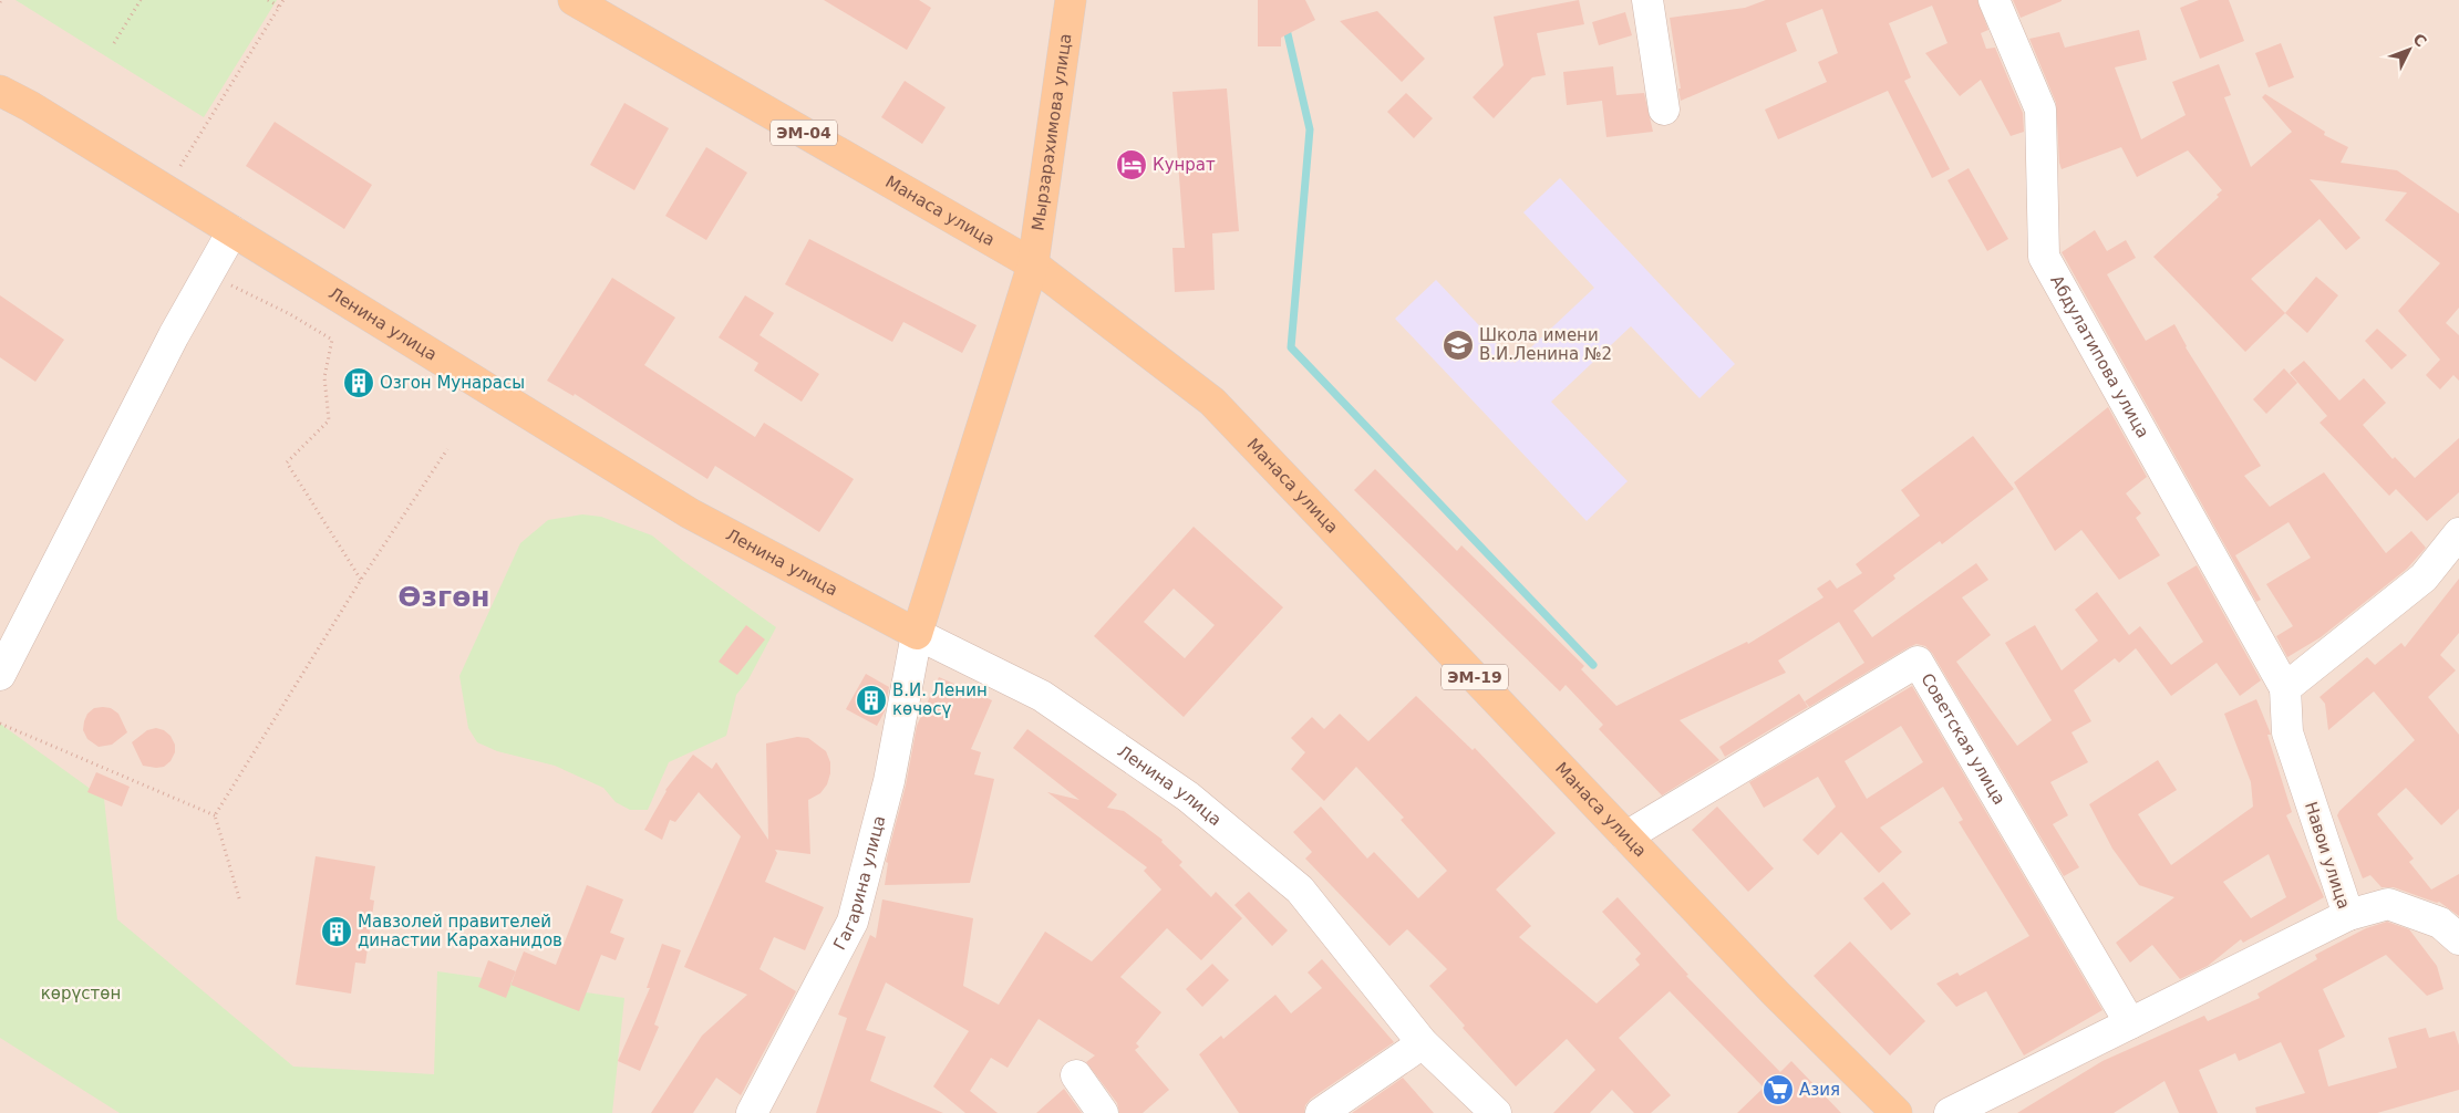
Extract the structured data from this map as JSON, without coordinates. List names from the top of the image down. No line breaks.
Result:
{"streets":{"main road":["ЭМ-04","Мырзарахимова улица","Манаса улица","Ленина улица","ЭМ-19"],"street":["Абдулатипова улица","Советская улица","Навои улица","Гагарина улица"]},"crossings":[["Мырзарахимова улица","Манаса улица"],["Мырзарахимова улица","Ленина улица"],["Мырзарахимова улица","Гагарина улица"],["Манаса улица","Советская улица"],["Ленина улица","Гагарина улица"],["Абдулатипова улица","Навои улица"],["Советская улица","Навои улица"]],"districts":["Өзгөн"],"parks":["көрүстөн"],"places":{"hotel":["Кунрат"],"school or university":["Школа имени В.И.Ленина №2"],"building":["Озгон Мунарасы","В.И. Ленин көчөсү","Мавзолей правителей династии Караханидов"],"supermarket":["Азия"]},"north":"top right"}
